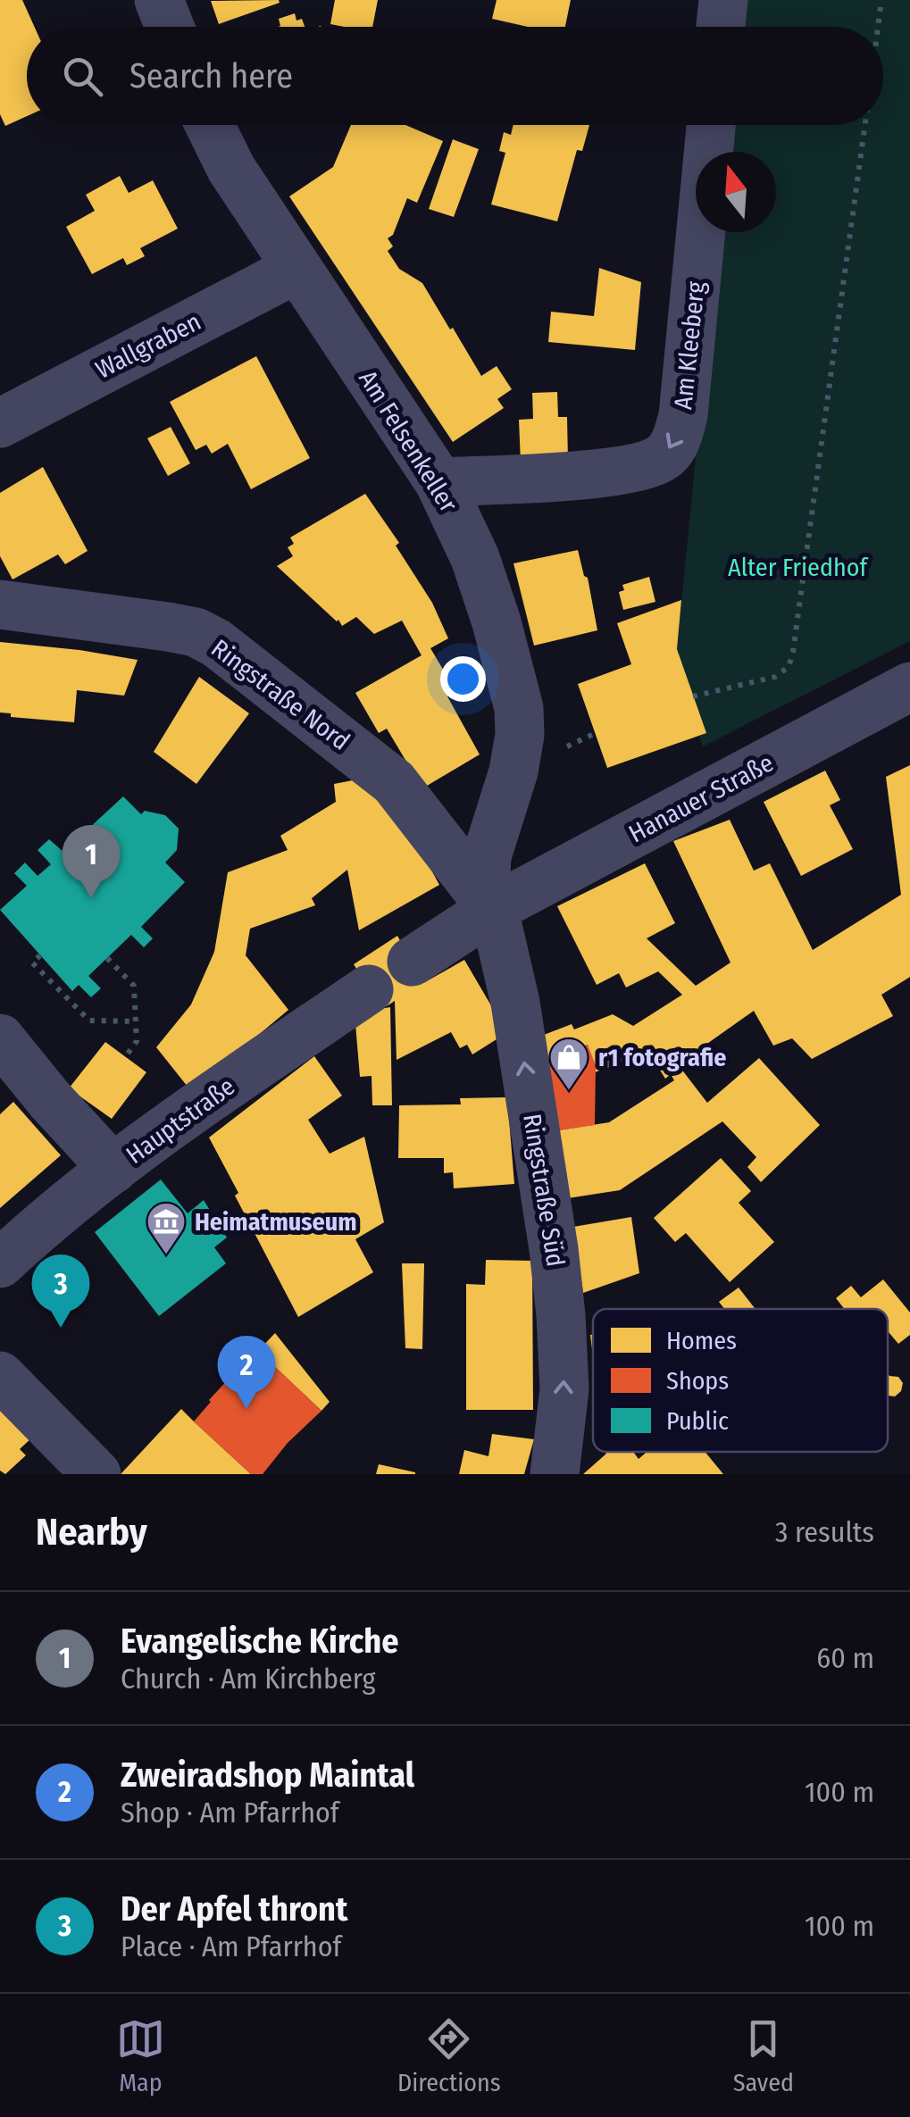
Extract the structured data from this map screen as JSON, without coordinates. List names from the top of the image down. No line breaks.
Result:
{"streets":{"street":["Wallgraben","Am Kleeberg","Am Felsenkeller","Ringstraße Nord","Hanauer Straße","Hauptstraße","Ringstraße Süd"]},"crossings":[["Wallgraben","Am Felsenkeller"],["Am Kleeberg","Am Felsenkeller"],["Am Felsenkeller","Ringstraße Nord"],["Am Felsenkeller","Hanauer Straße"],["Am Felsenkeller","Ringstraße Süd"],["Ringstraße Nord","Hanauer Straße"],["Ringstraße Nord","Ringstraße Süd"],["Hanauer Straße","Ringstraße Süd"]],"one_way":["Ringstraße Süd"],"parks":["Alter Friedhof"],"places":{"shop":["r1 fotografie"],"museum":["Heimatmuseum"]},"legend":["Homes","Shops","Public"],"north":"top","page":{"search":"Search here","pins":["1","3","2"],"heading":["Nearby","3 results"],"list":[{"mark":"1","name":"Evangelische Kirche","note":"Church · Am Kirchberg","value":"60 m"},{"mark":"2","name":"Zweiradshop Maintal","note":"Shop · Am Pfarrhof","value":"100 m"},{"mark":"3","name":"Der Apfel thront","note":"Place · Am Pfarrhof","value":"100 m"}],"nav":["Map","Directions","Saved"]}}
